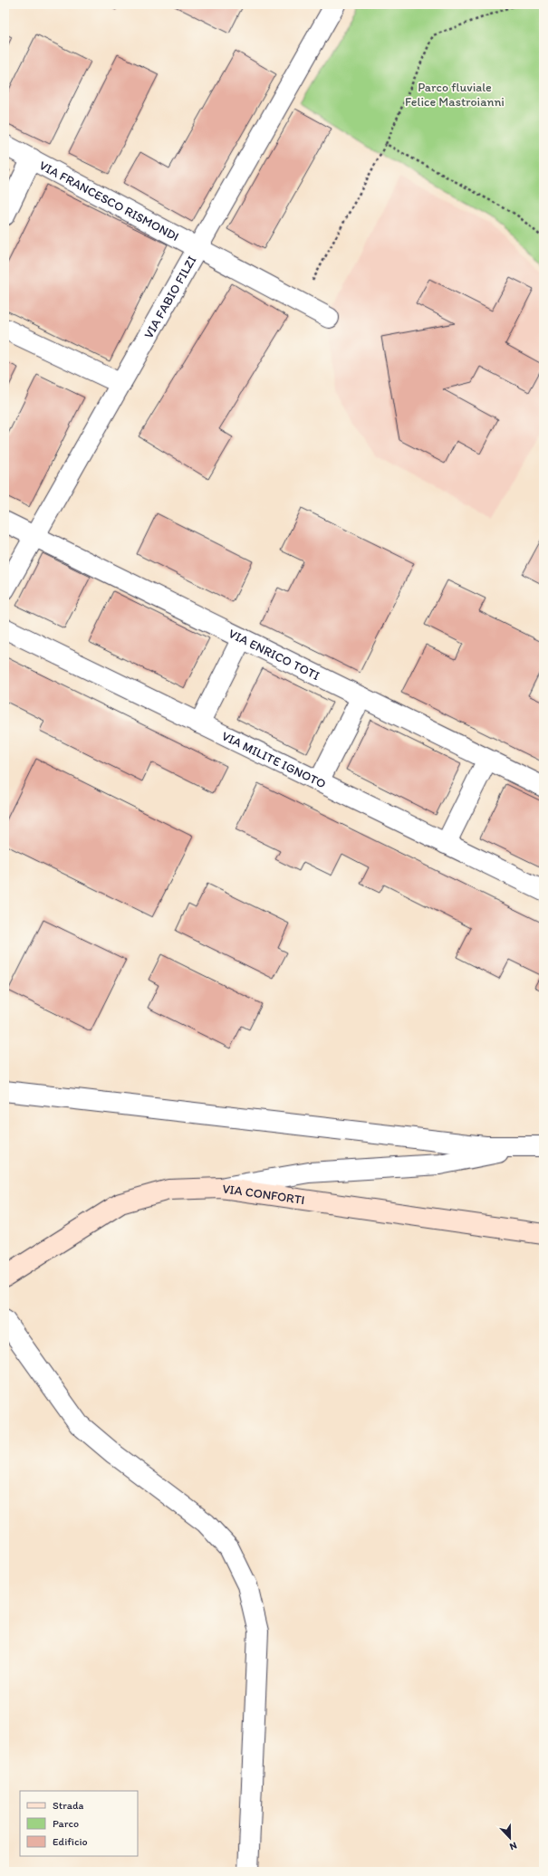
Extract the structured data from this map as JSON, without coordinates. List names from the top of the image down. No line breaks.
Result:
{"streets":{"main road":["VIA CONFORTI"],"street":["VIA FRANCESCO RISMONDI","VIA FABIO FILZI","VIA ENRICO TOTI","VIA MILITE IGNOTO"]},"crossings":[["VIA FRANCESCO RISMONDI","VIA FABIO FILZI"],["VIA FABIO FILZI","VIA ENRICO TOTI"]],"parks":["Parco fluviale Felice Mastroianni"],"legend":["Strada","Parco","Edificio"],"north":"bottom"}
